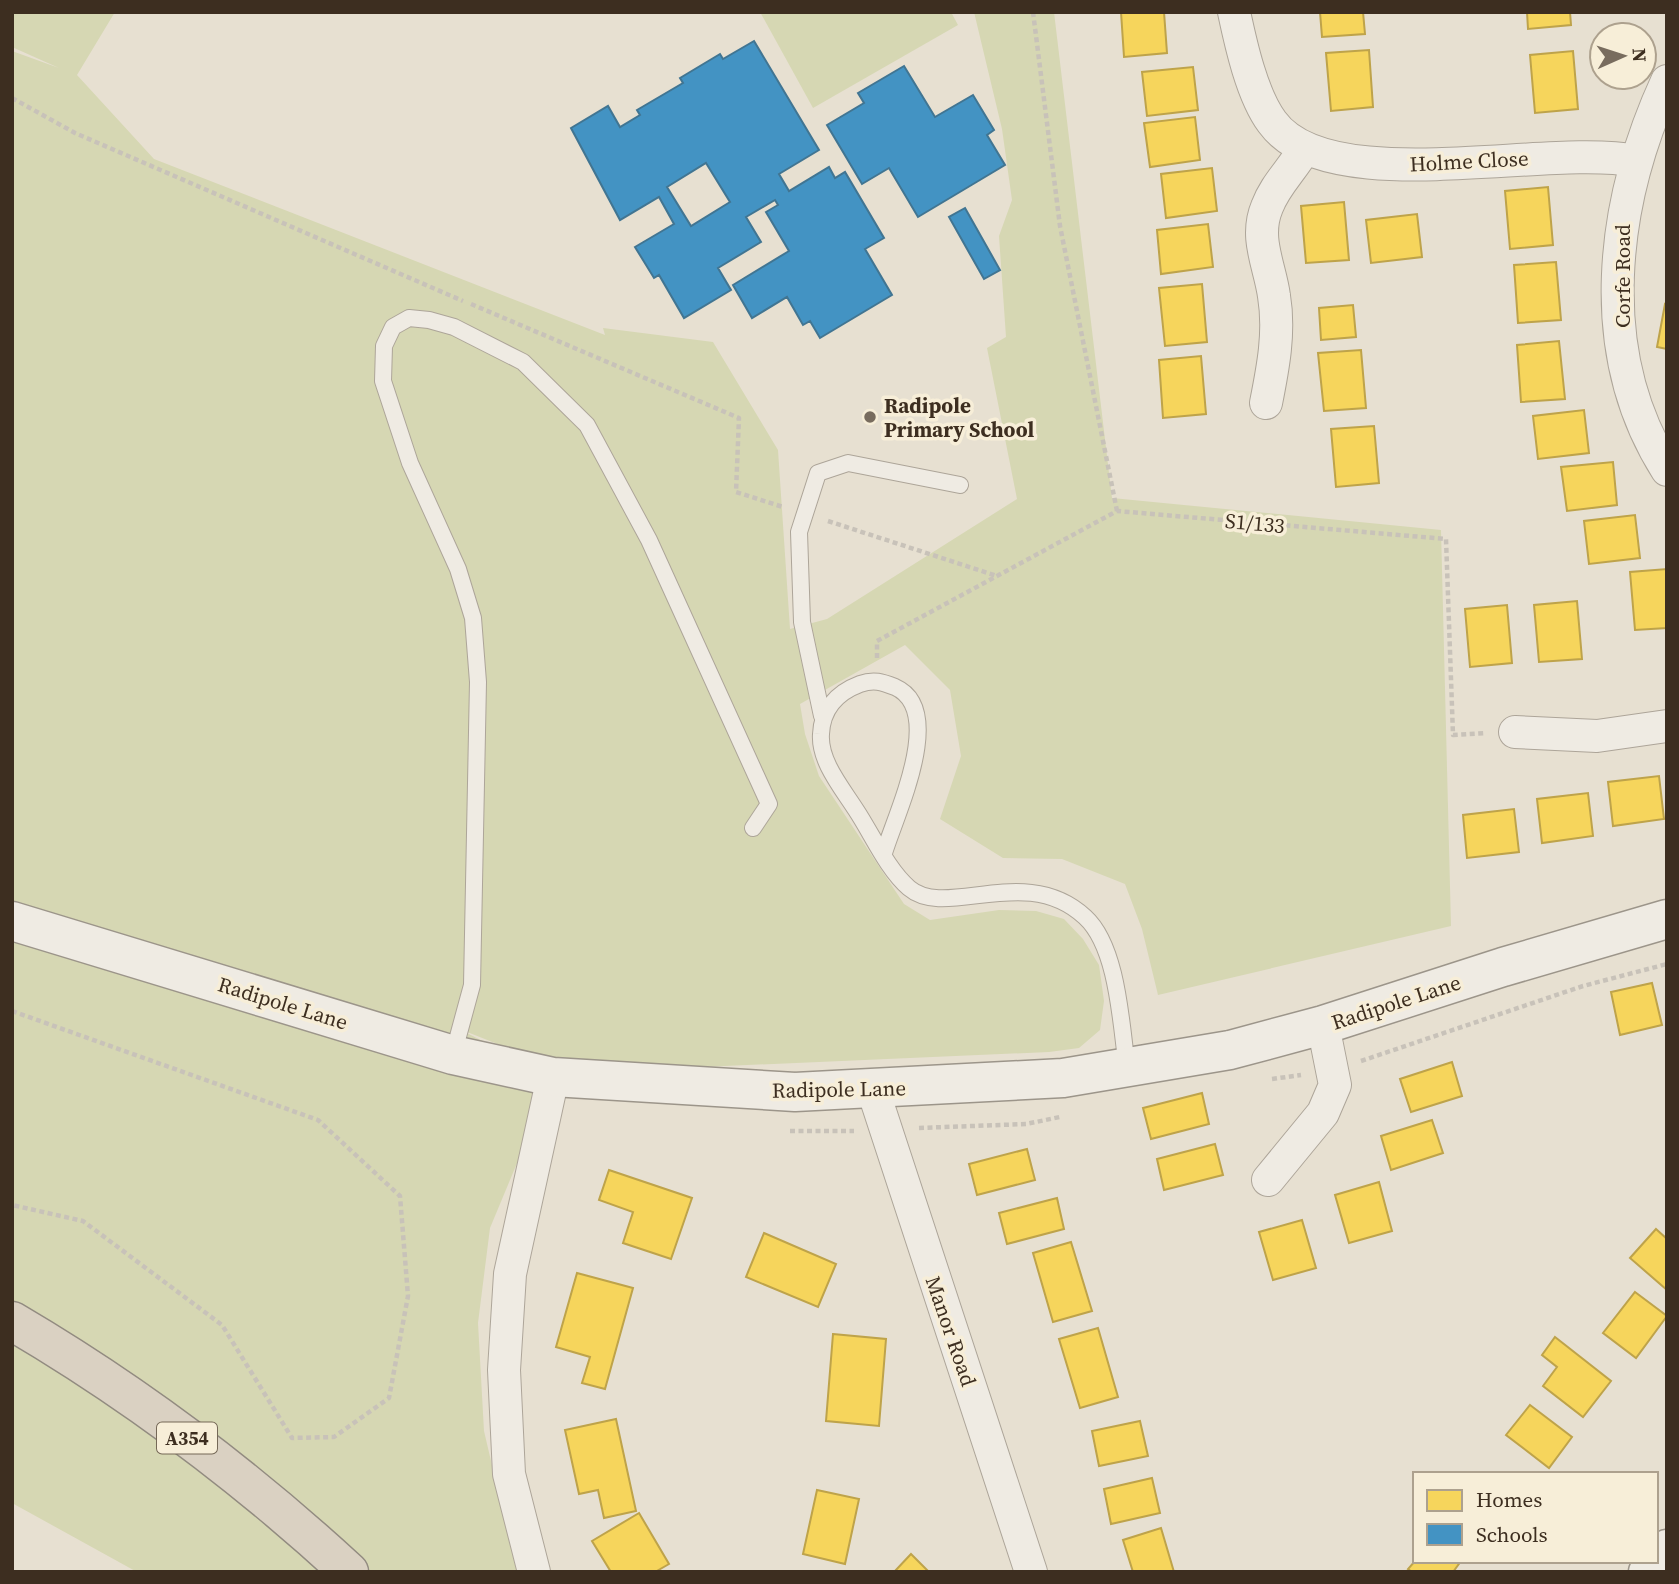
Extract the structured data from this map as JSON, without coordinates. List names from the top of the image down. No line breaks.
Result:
{"streets":{"highway":["A354"],"street":["Holme Close","Corfe Road","Radipole Lane","Manor Road"],"path":["S1/133"]},"crossings":[["Holme Close","Corfe Road"],["Radipole Lane","Manor Road"]],"places":["Radipole Primary School"],"legend":["Homes","Schools"],"north":"right"}
